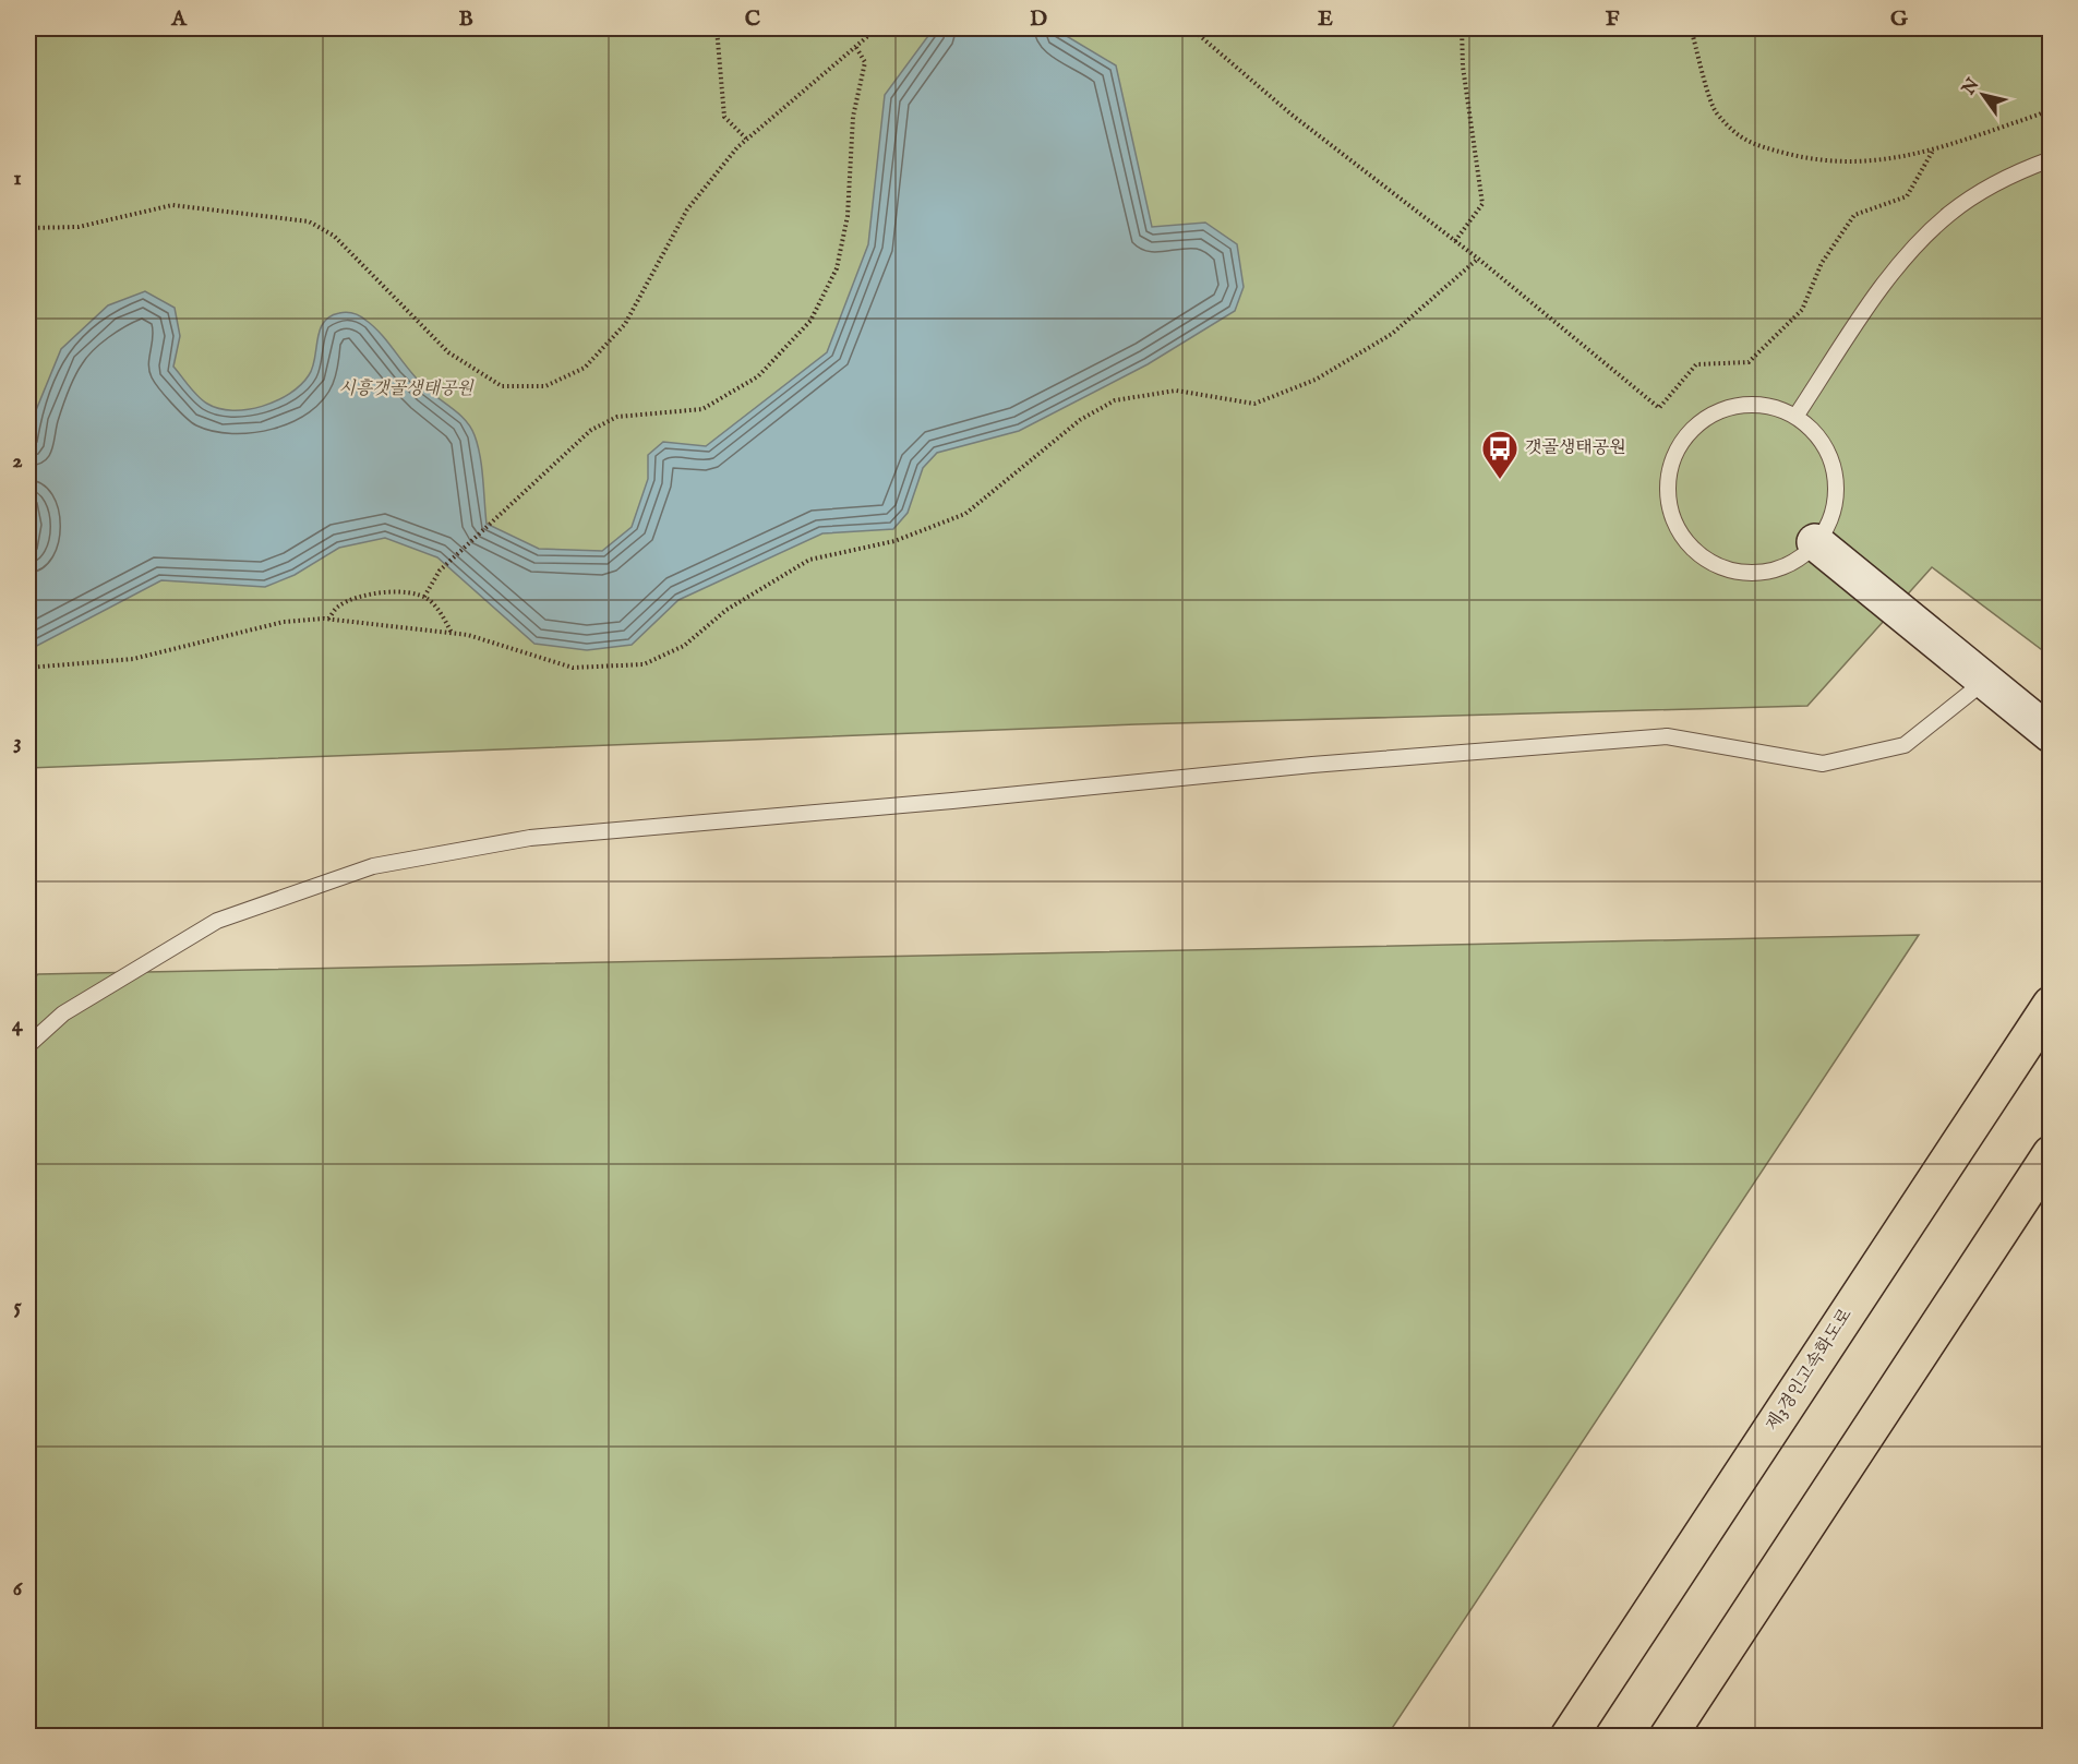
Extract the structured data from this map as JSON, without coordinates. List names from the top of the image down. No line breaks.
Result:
{"streets":{"highway":["제3경인고속화도로"]},"parks":["시흥갯골생태공원"],"places":{"bus stop":["갯골생태공원"]},"north":"top left","grid":{"columns":["A","B","C","D","E","F","G"],"rows":["1","2","3","4","5","6"]}}
